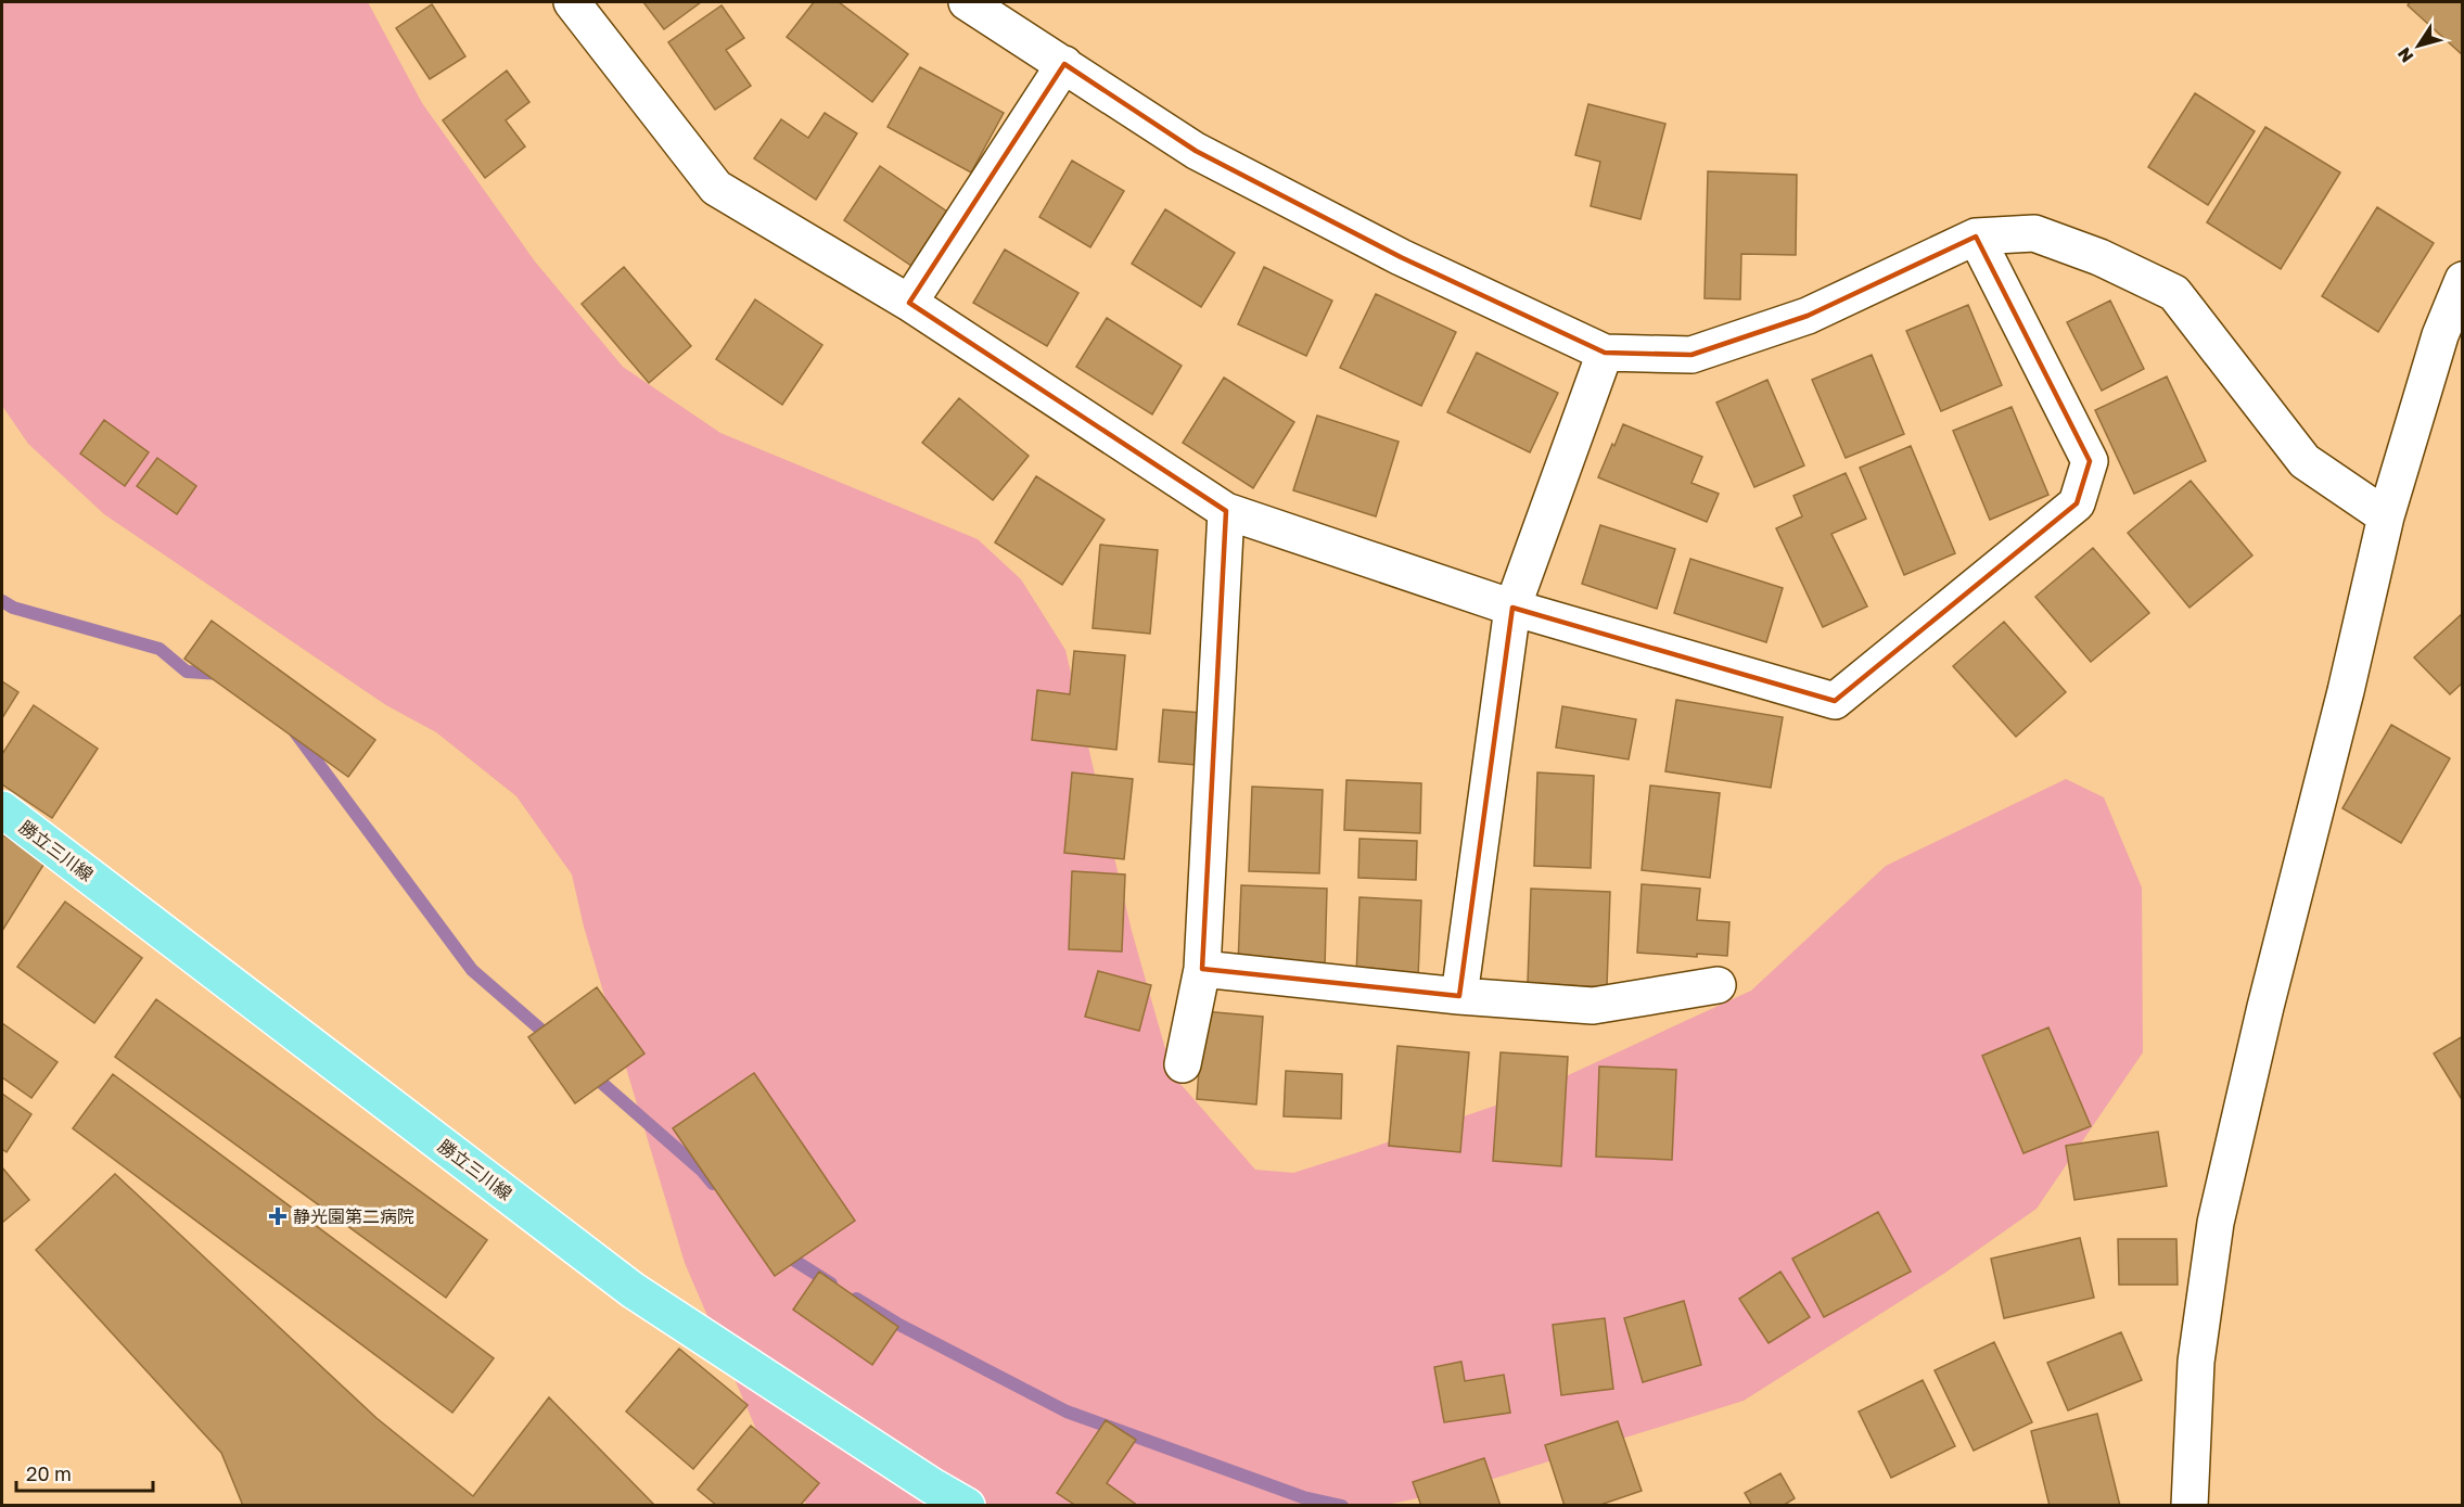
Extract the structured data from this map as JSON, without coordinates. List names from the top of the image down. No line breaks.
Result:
{"streets":{"main road":["勝立三川線"]},"places":{"health":["静光園第二病院"]},"scale_bar":"20 m","north":"bottom left"}
